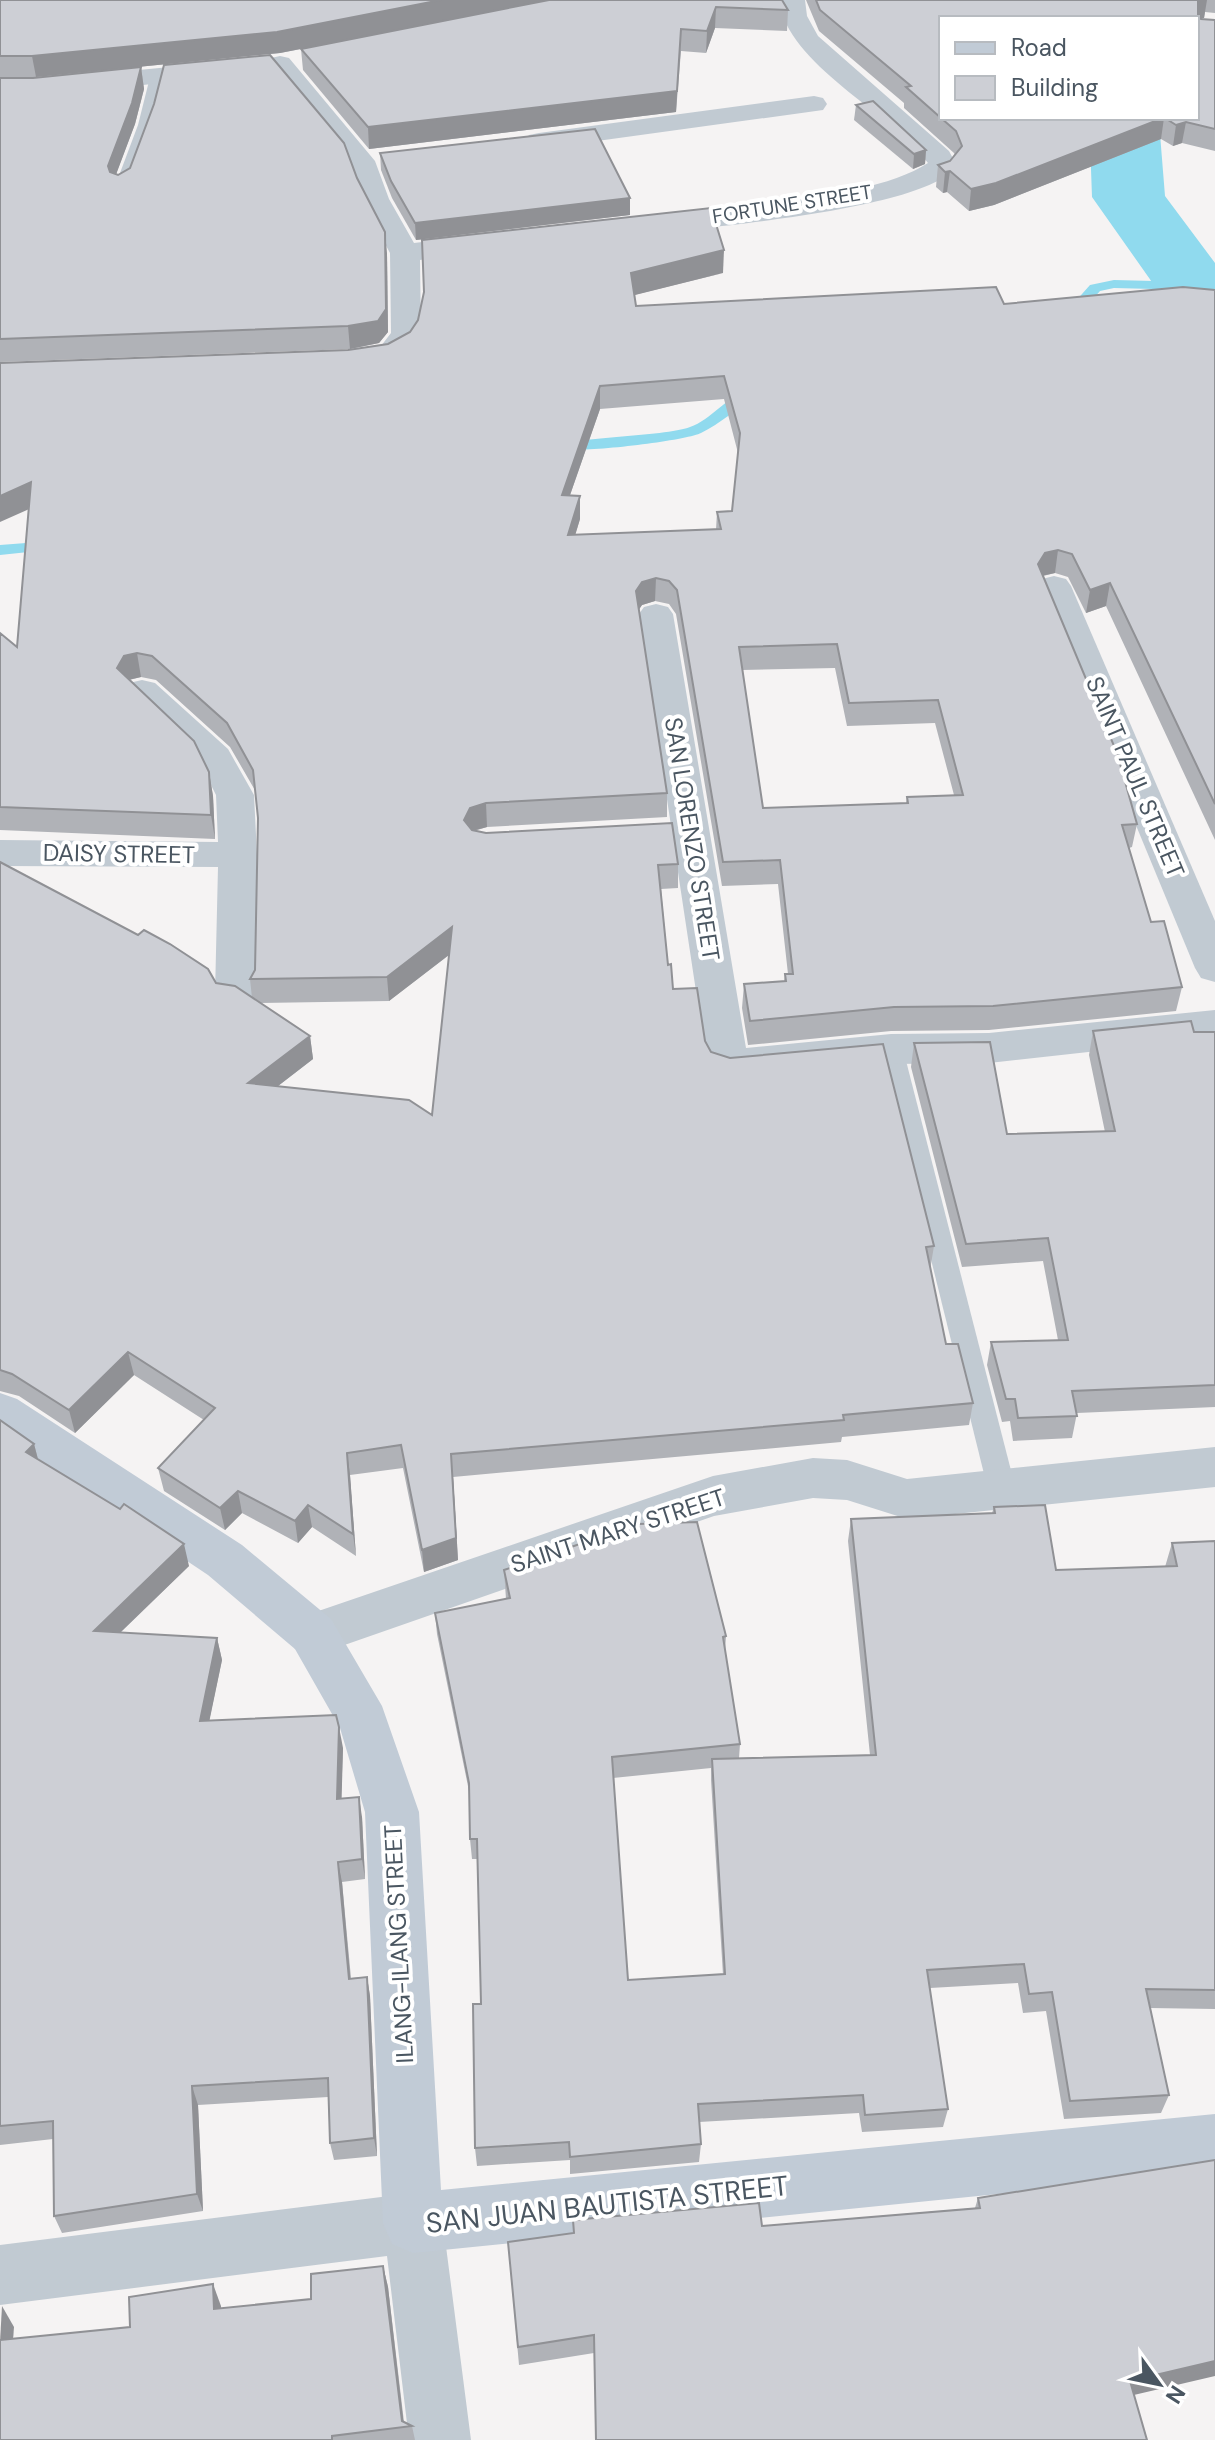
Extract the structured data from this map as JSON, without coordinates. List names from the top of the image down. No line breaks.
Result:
{"streets":{"street":["FORTUNE STREET","SAINT PAUL STREET","SAN LORENZO STREET","DAISY STREET","SAINT MARY STREET","ILANG-ILANG STREET","SAN JUAN BAUTISTA STREET"]},"crossings":[["SAINT MARY STREET","ILANG-ILANG STREET"],["ILANG-ILANG STREET","SAN JUAN BAUTISTA STREET"]],"legend":["Road","Building"],"north":"bottom right"}
